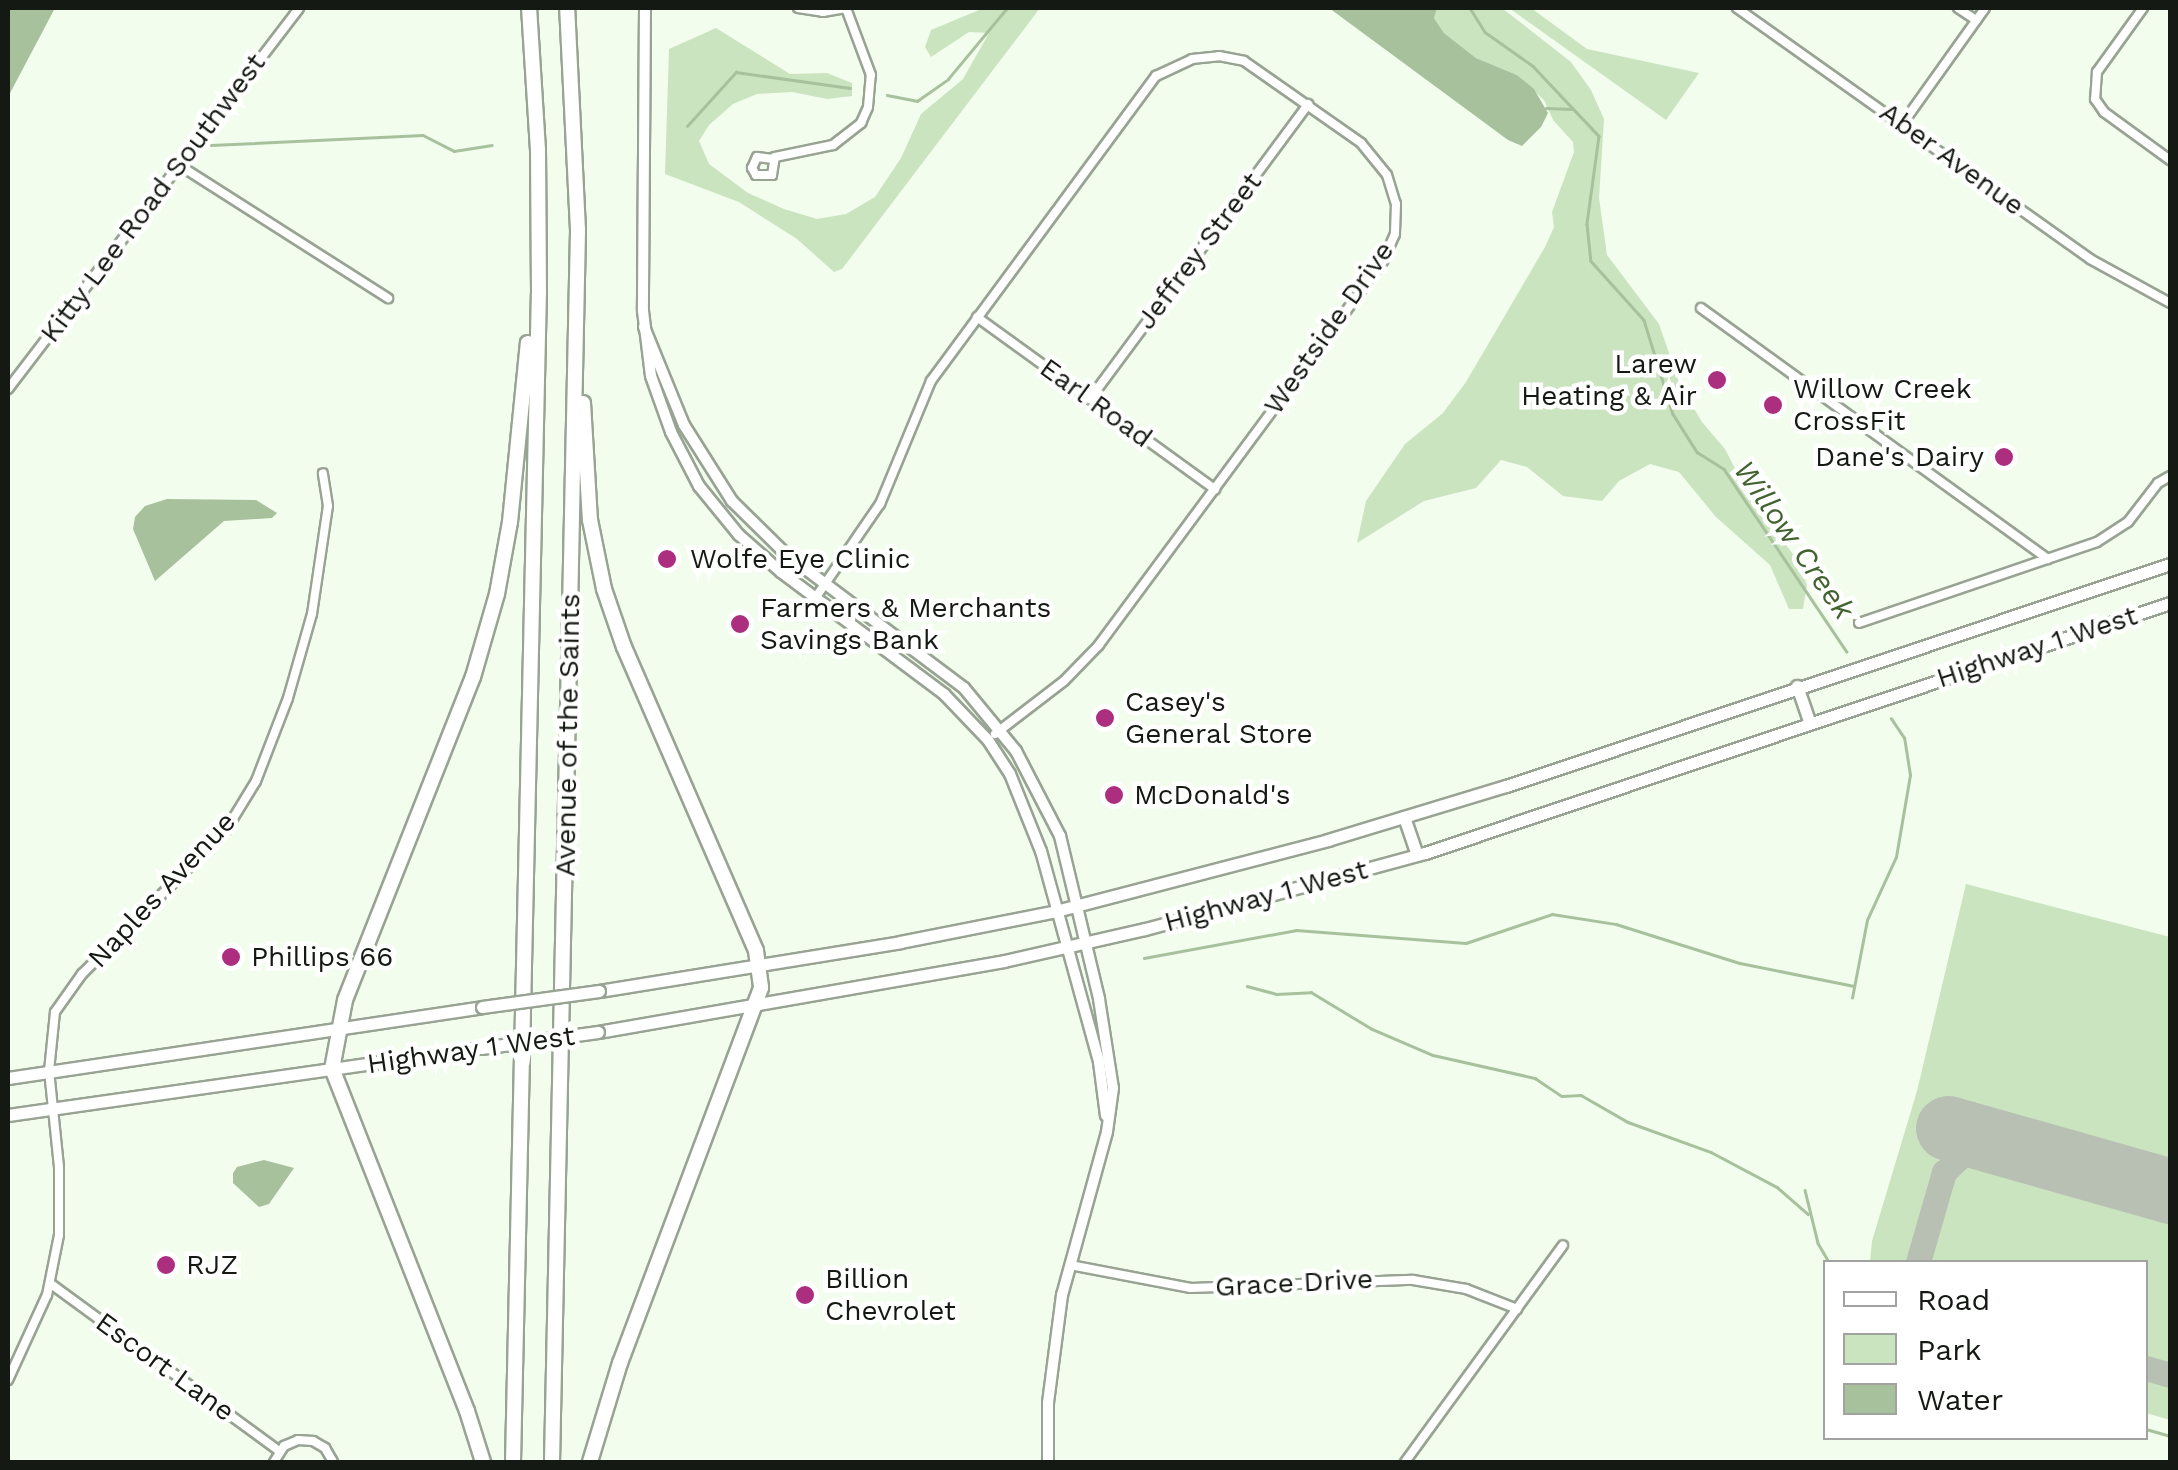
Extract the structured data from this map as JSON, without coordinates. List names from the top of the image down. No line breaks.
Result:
{"streets":{"highway":["Avenue of the Saints"],"main road":["Highway 1 West"],"street":["Aber Avenue","Kitty Lee Road Southwest","Jeffrey Street","Westside Drive","Earl Road","Naples Avenue","Grace Drive","Escort Lane"]},"crossings":[["Jeffrey Street","Westside Drive"],["Jeffrey Street","Earl Road"],["Westside Drive","Earl Road"],["Highway 1 West","Naples Avenue"],["Naples Avenue","Escort Lane"]],"water":["Willow Creek"],"places":["Larew Heating & Air","Willow Creek CrossFit","Dane's Dairy","Wolfe Eye Clinic","Farmers & Merchants Savings Bank","Casey's General Store","McDonald's","Phillips 66","RJZ","Billion Chevrolet"],"legend":["Road","Park","Water"]}
